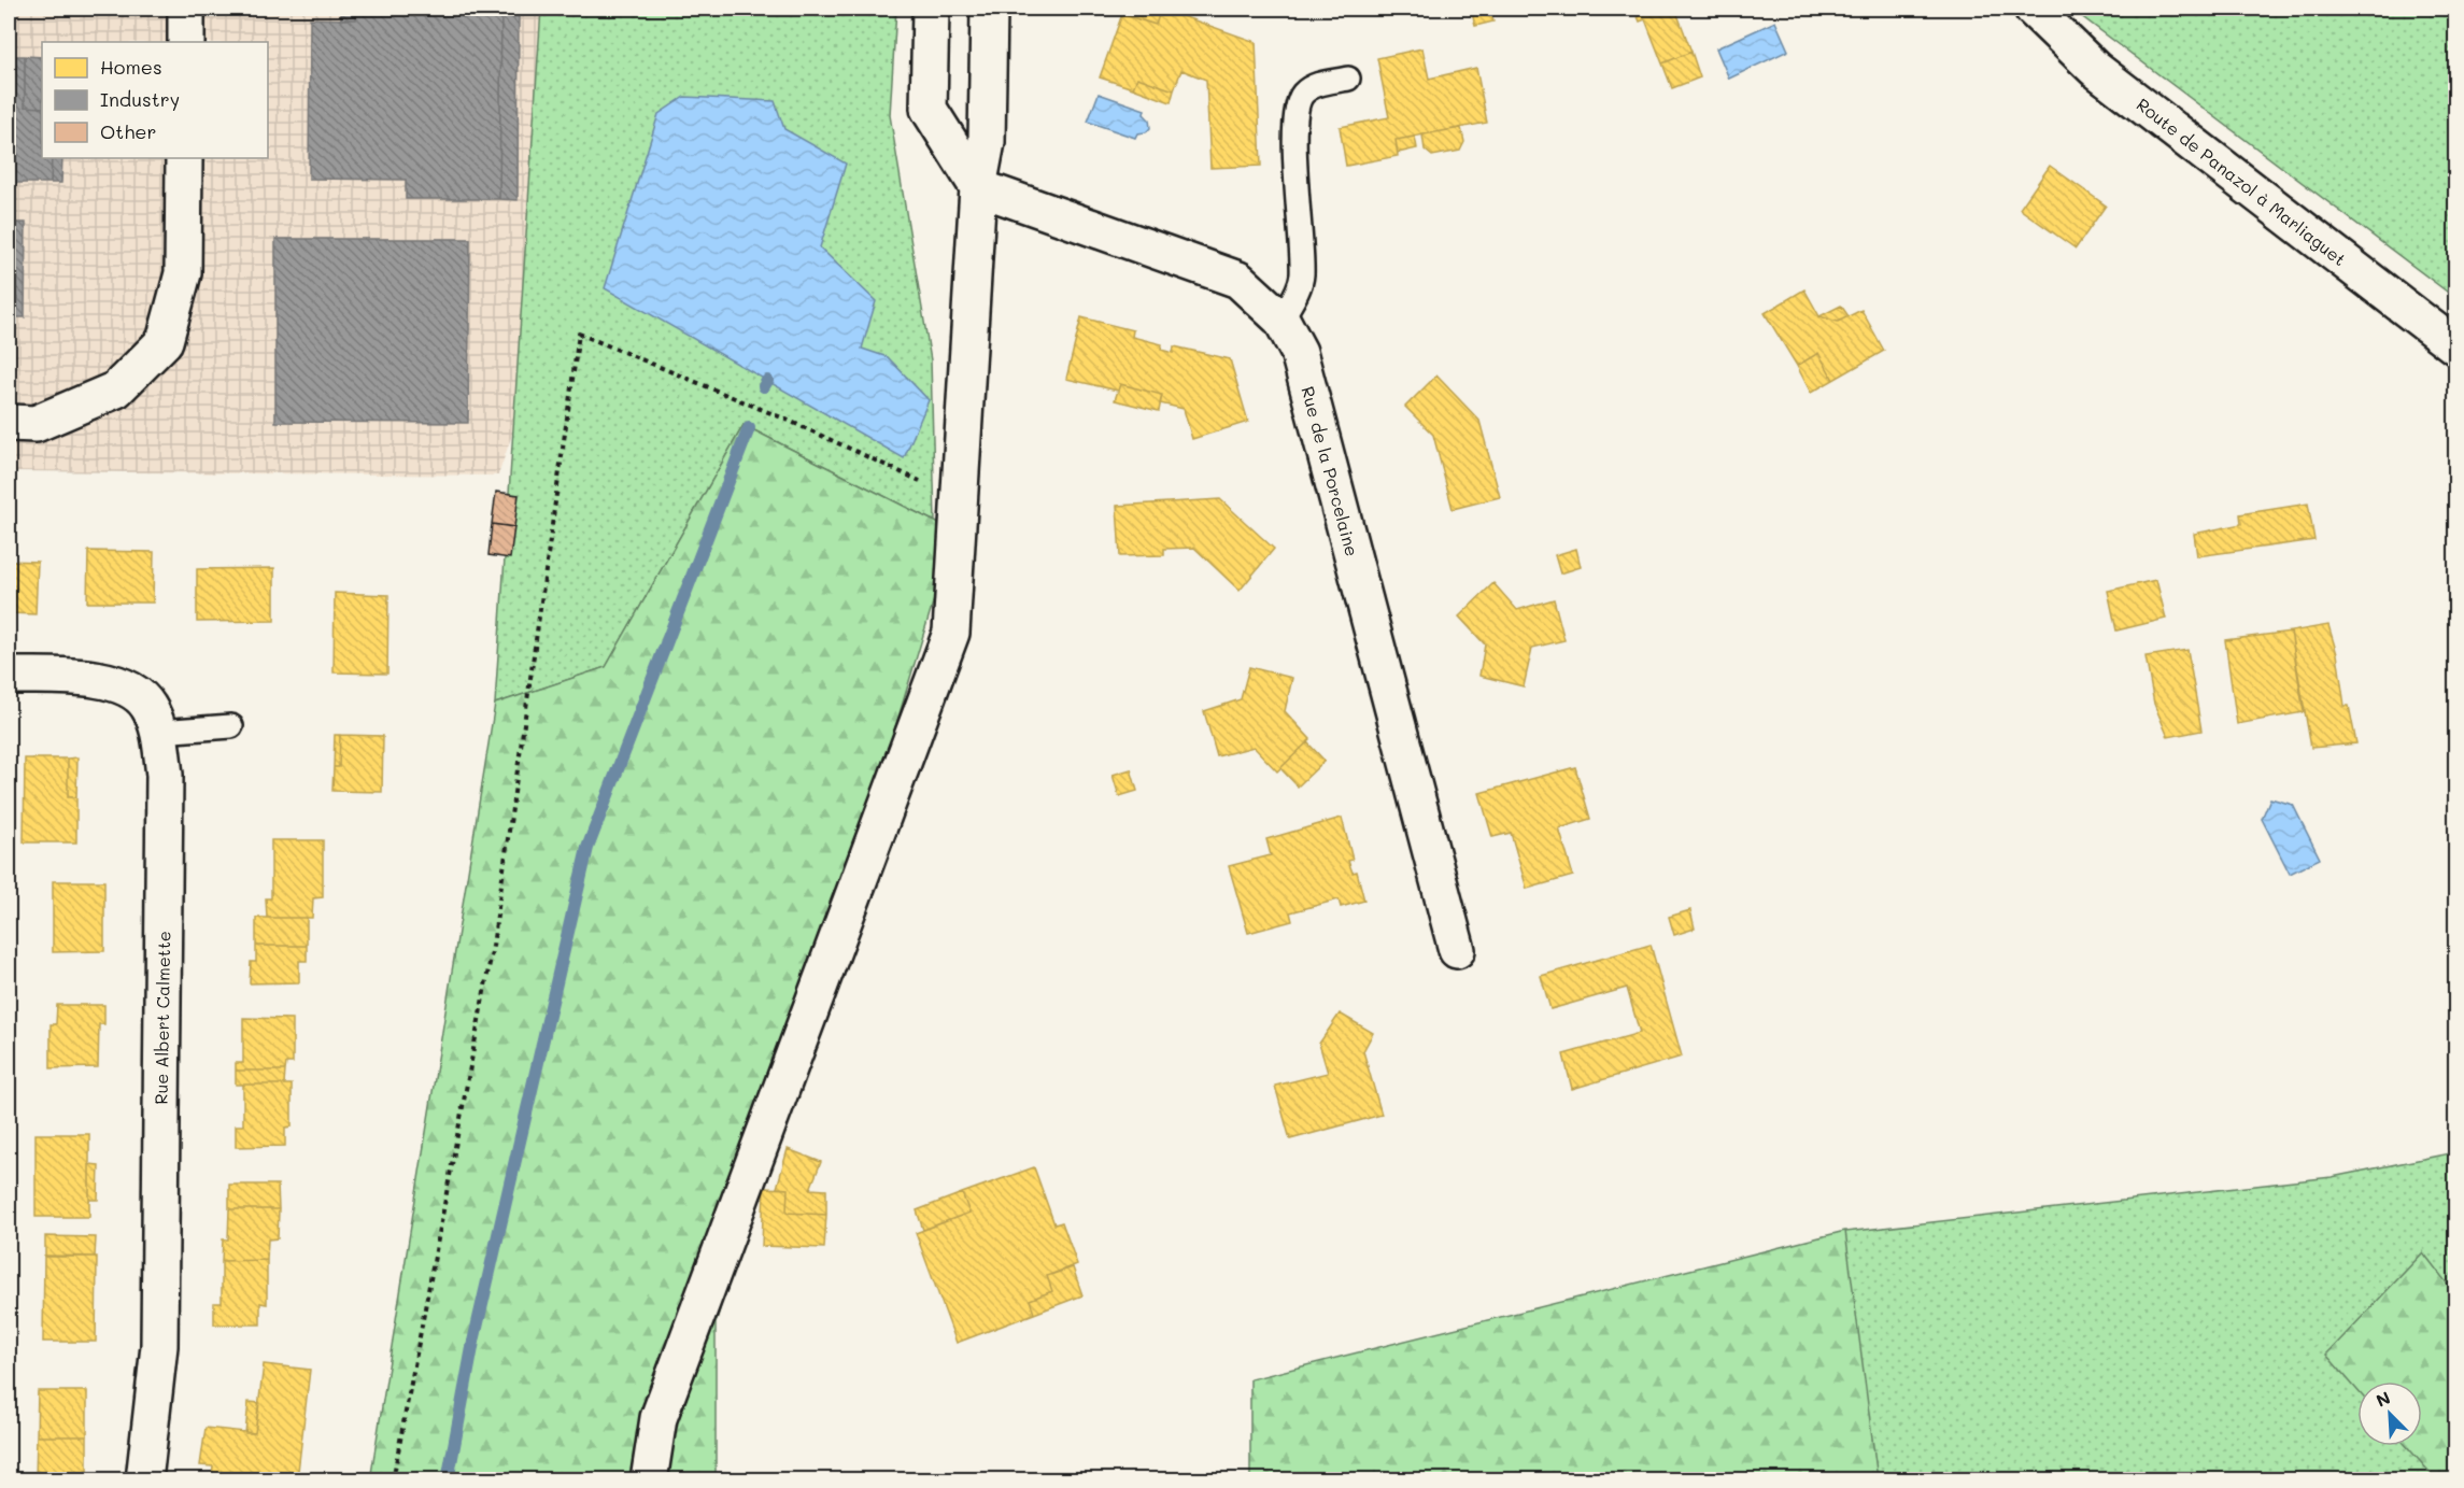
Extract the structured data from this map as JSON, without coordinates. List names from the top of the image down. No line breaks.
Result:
{"streets":{"street":["Route de Panazol à Marliaguet","Rue de la Porcelaine","Rue Albert Calmette"]},"legend":["Homes","Industry","Other"],"north":"top left"}
